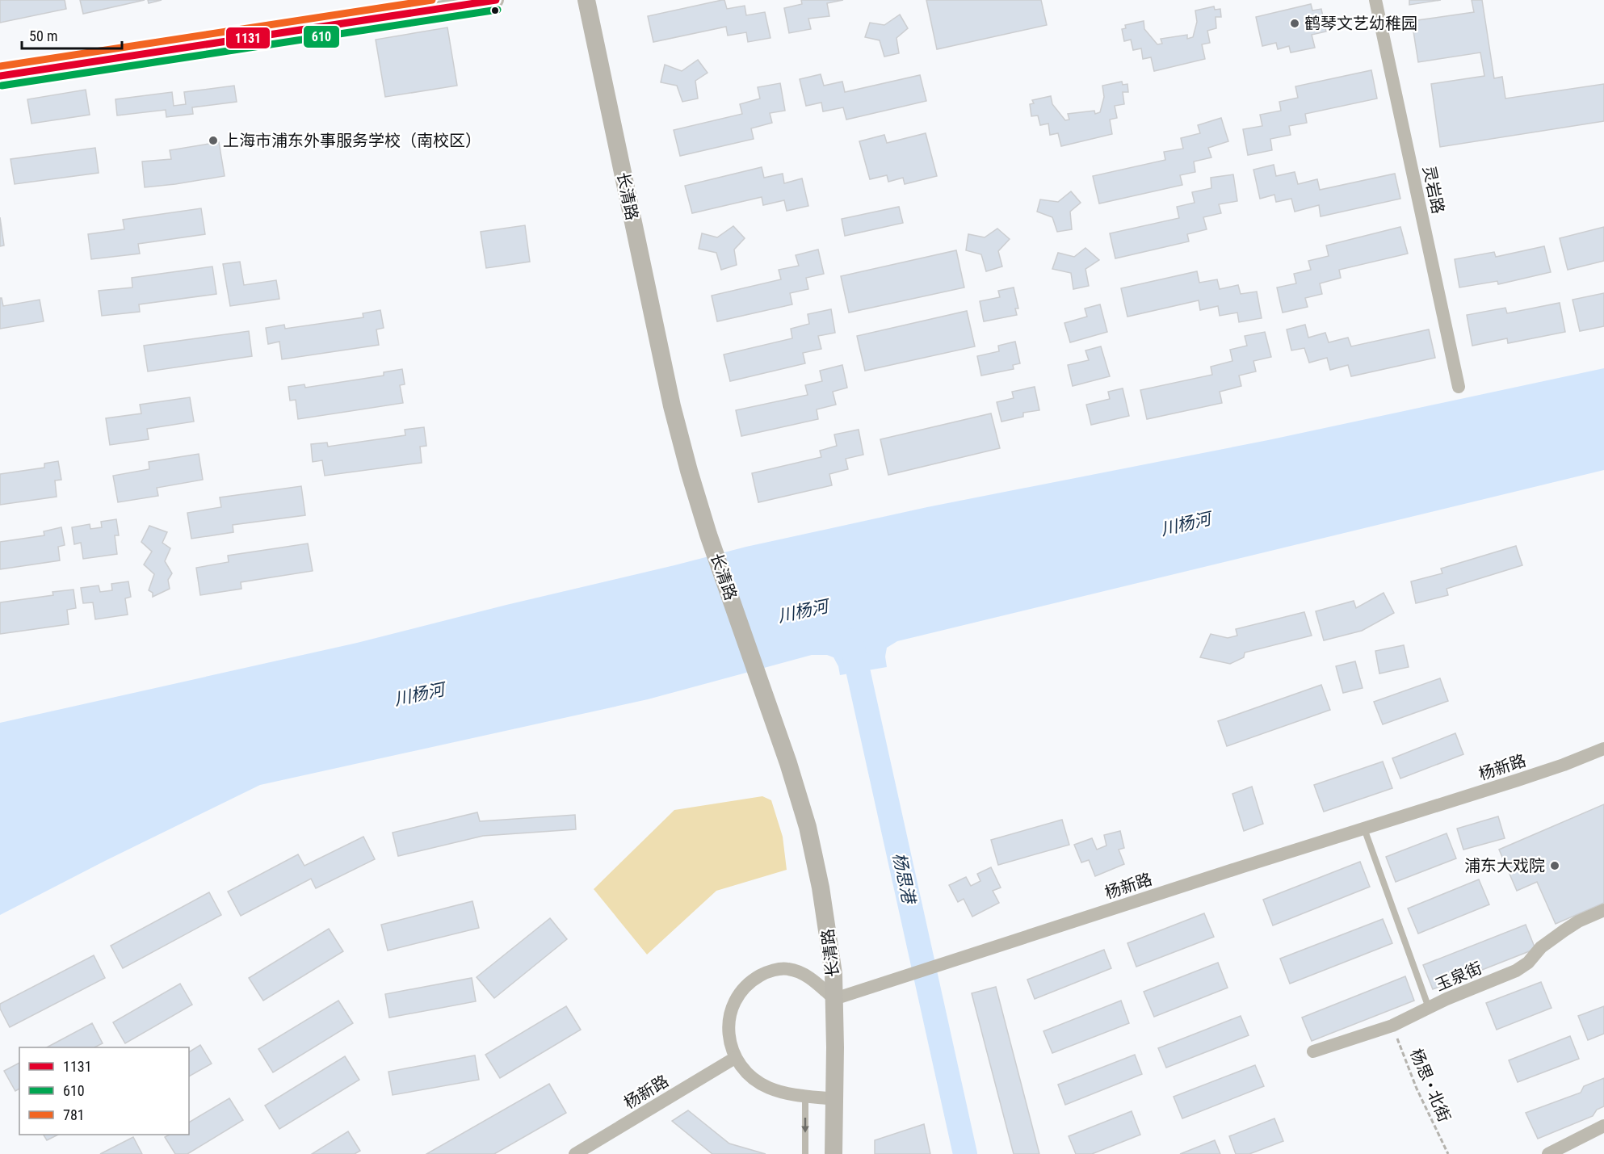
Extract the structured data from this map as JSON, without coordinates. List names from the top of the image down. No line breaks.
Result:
{"streets":{"main road":["长清路"],"street":["灵岩路","杨新路","玉泉街"],"path":["杨思 • 北街"]},"crossings":[["长清路","杨新路"],["玉泉街","杨思 • 北街"]],"water":["川杨河","杨思港"],"places":["鹤琴文艺幼稚园","上海市浦东外事服务学校（南校区）","浦东大戏院"],"lines":["transit line 1131","transit line 781","transit line 610"],"legend":["1131","610","781"],"scale_bar":"50 m"}
